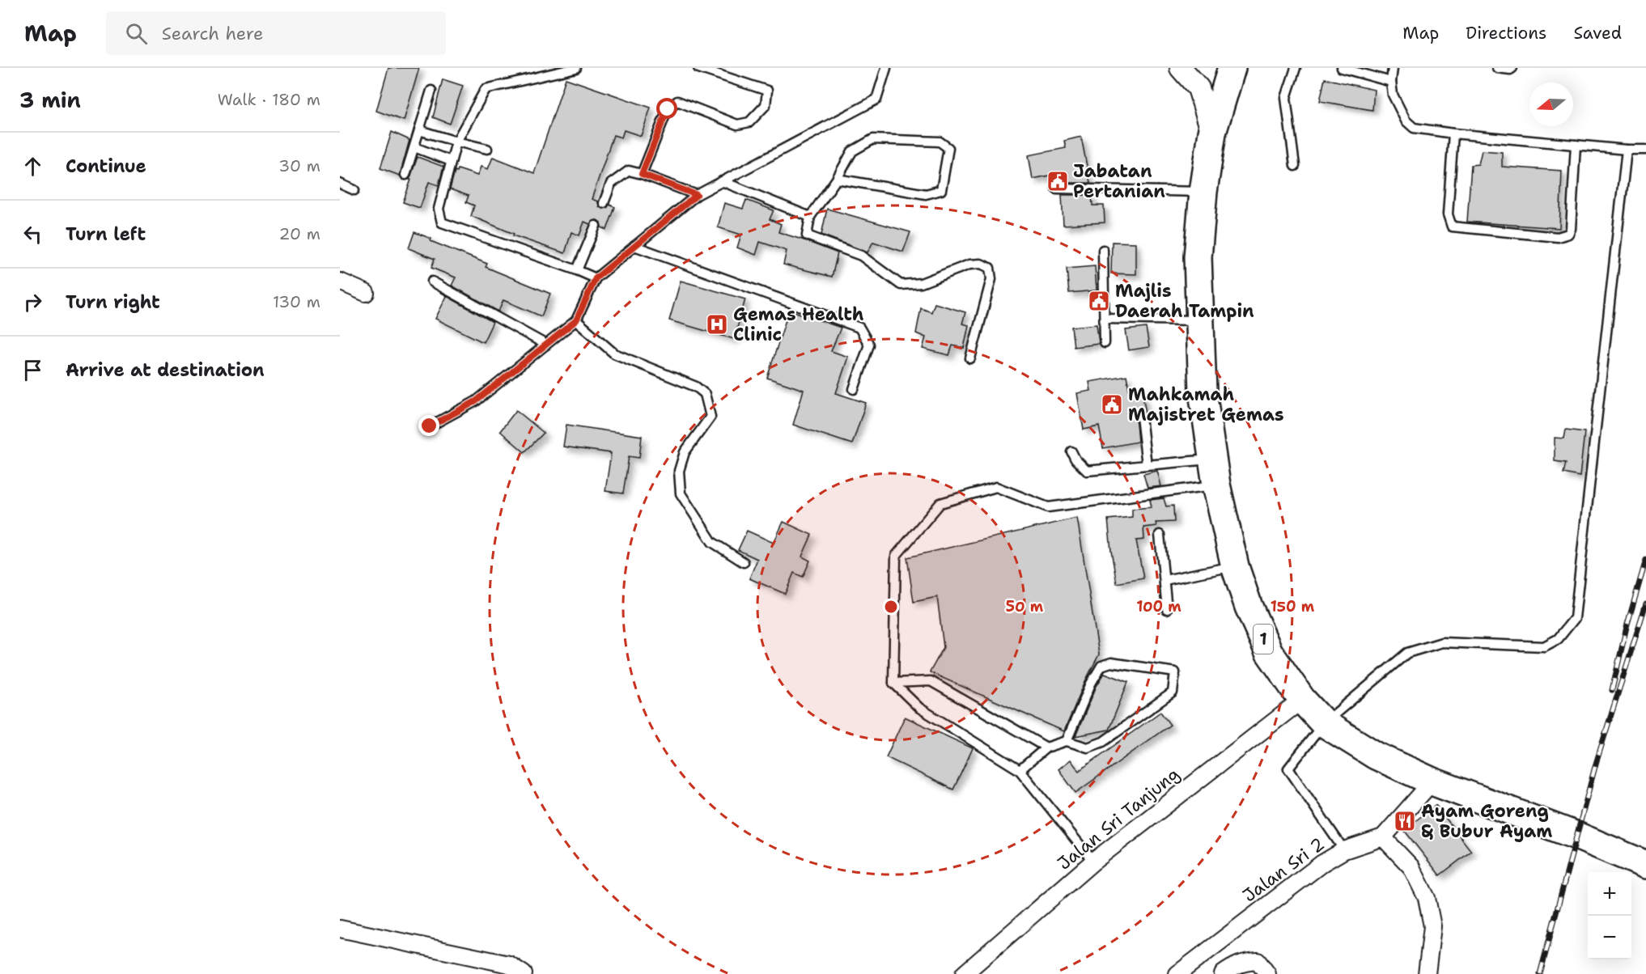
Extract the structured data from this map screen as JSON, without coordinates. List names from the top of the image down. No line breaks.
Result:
{"streets":{"highway":["1"],"street":["Jalan Sri Tanjung","Jalan Sri 2"]},"crossings":[["1","Jalan Sri Tanjung"],["1","Jalan Sri 2"]],"places":{"public building":["Jabatan Pertanian","Majlis Daerah Tampin","Mahkamah Majistret Gemas"],"hospital":["Gemas Health Clinic"],"restaurant":["Ayam Goreng & Bubur Ayam"]},"north":"left","page":{"header":"Map","search":"Search here","nav":["Map","Directions","Saved"],"heading":["3 min","Walk · 180 m"],"list":[["Continue","30 m"],["Turn left","20 m"],["Turn right","130 m"],"Arrive at destination"],"map_buttons":["+","−"]},"rings":["50 m","100 m","150 m"]}
